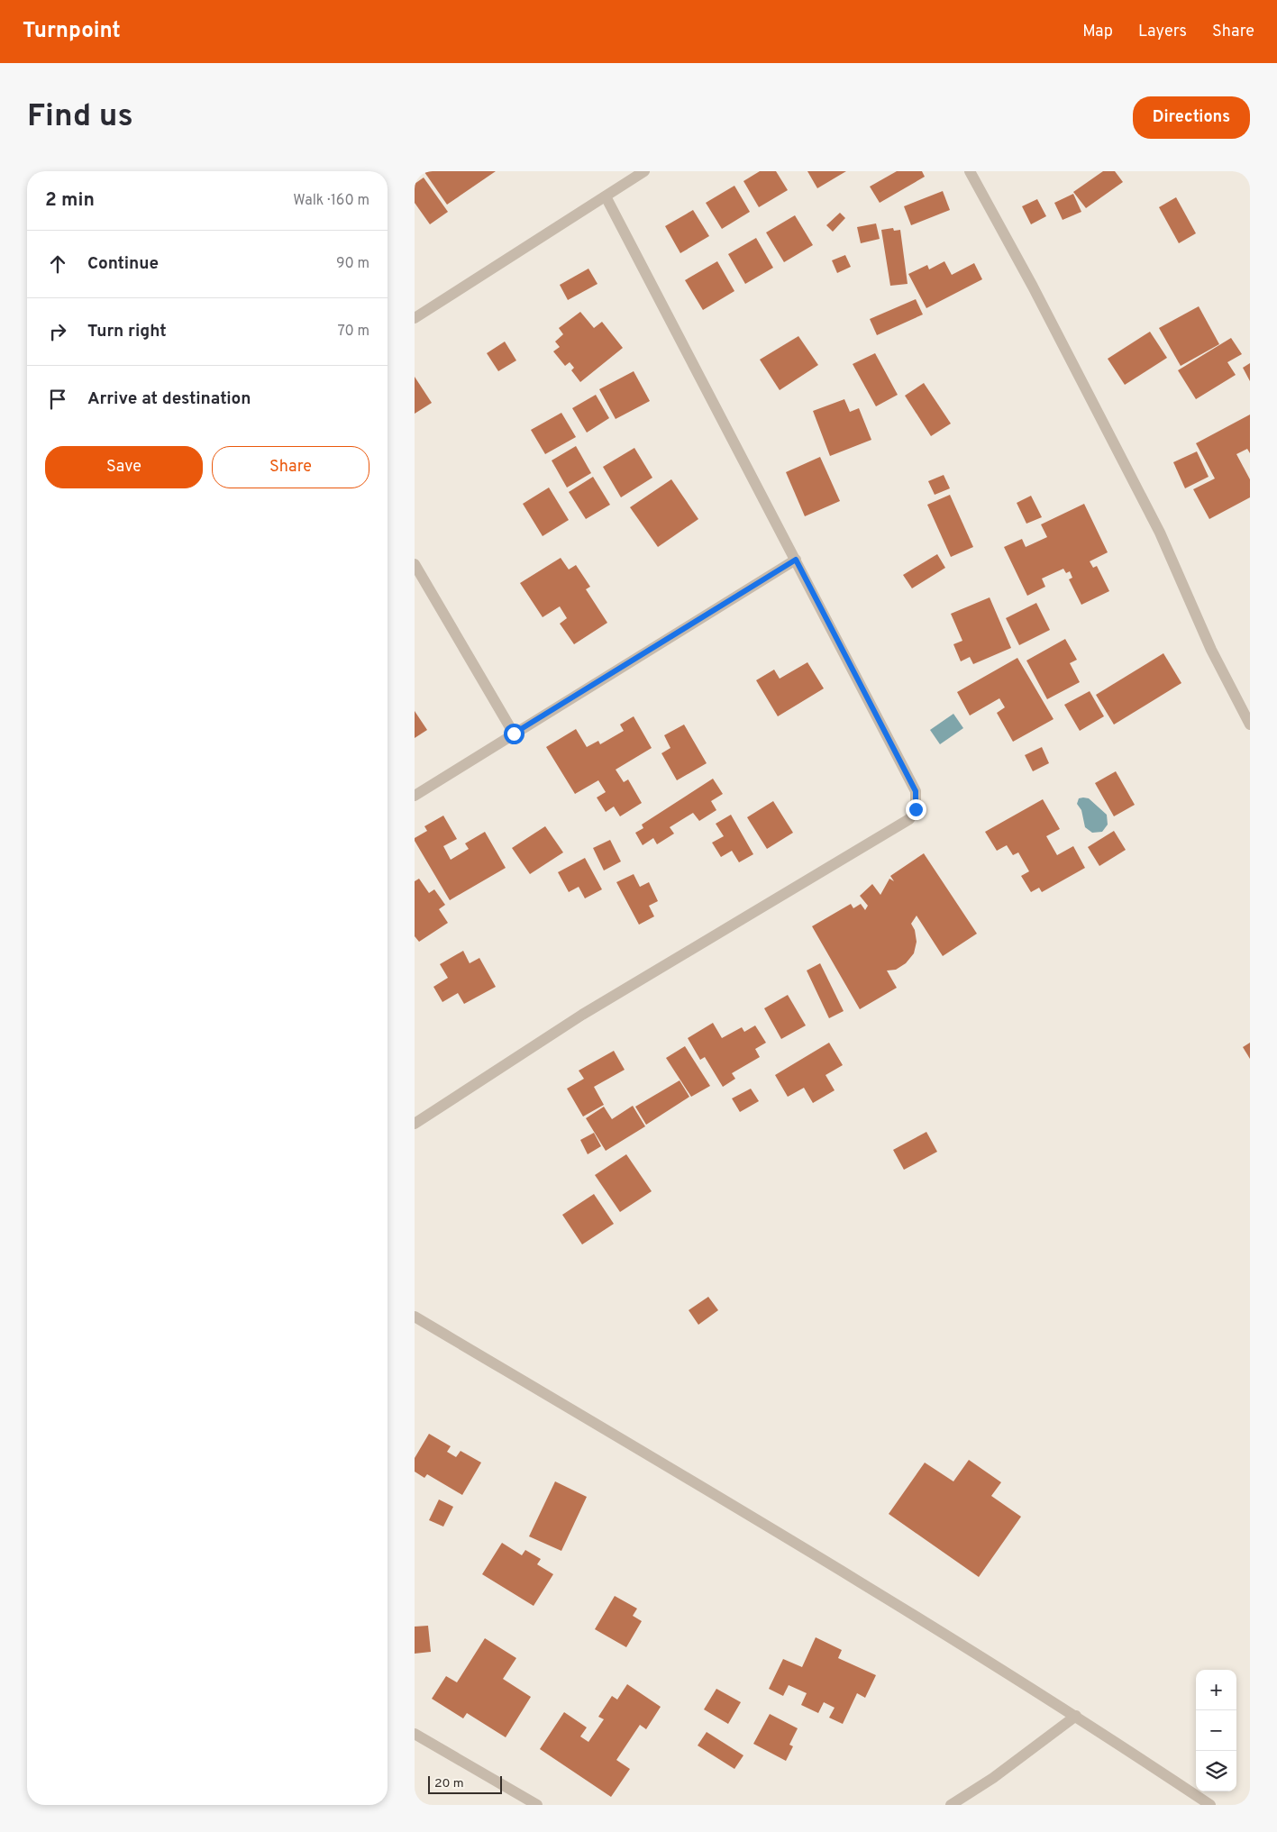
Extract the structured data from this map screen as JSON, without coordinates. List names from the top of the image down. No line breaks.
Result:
{"scale_bar":"20 m","page":{"header":"Turnpoint","nav":["Map","Layers","Share"],"buttons":["Directions",["Save","Share"]],"title":"Find us","heading":["2 min","Walk · 160 m"],"list":[["Continue","90 m"],["Turn right","70 m"],"Arrive at destination"],"map_buttons":["+","−"],"scale":"20 m"}}
